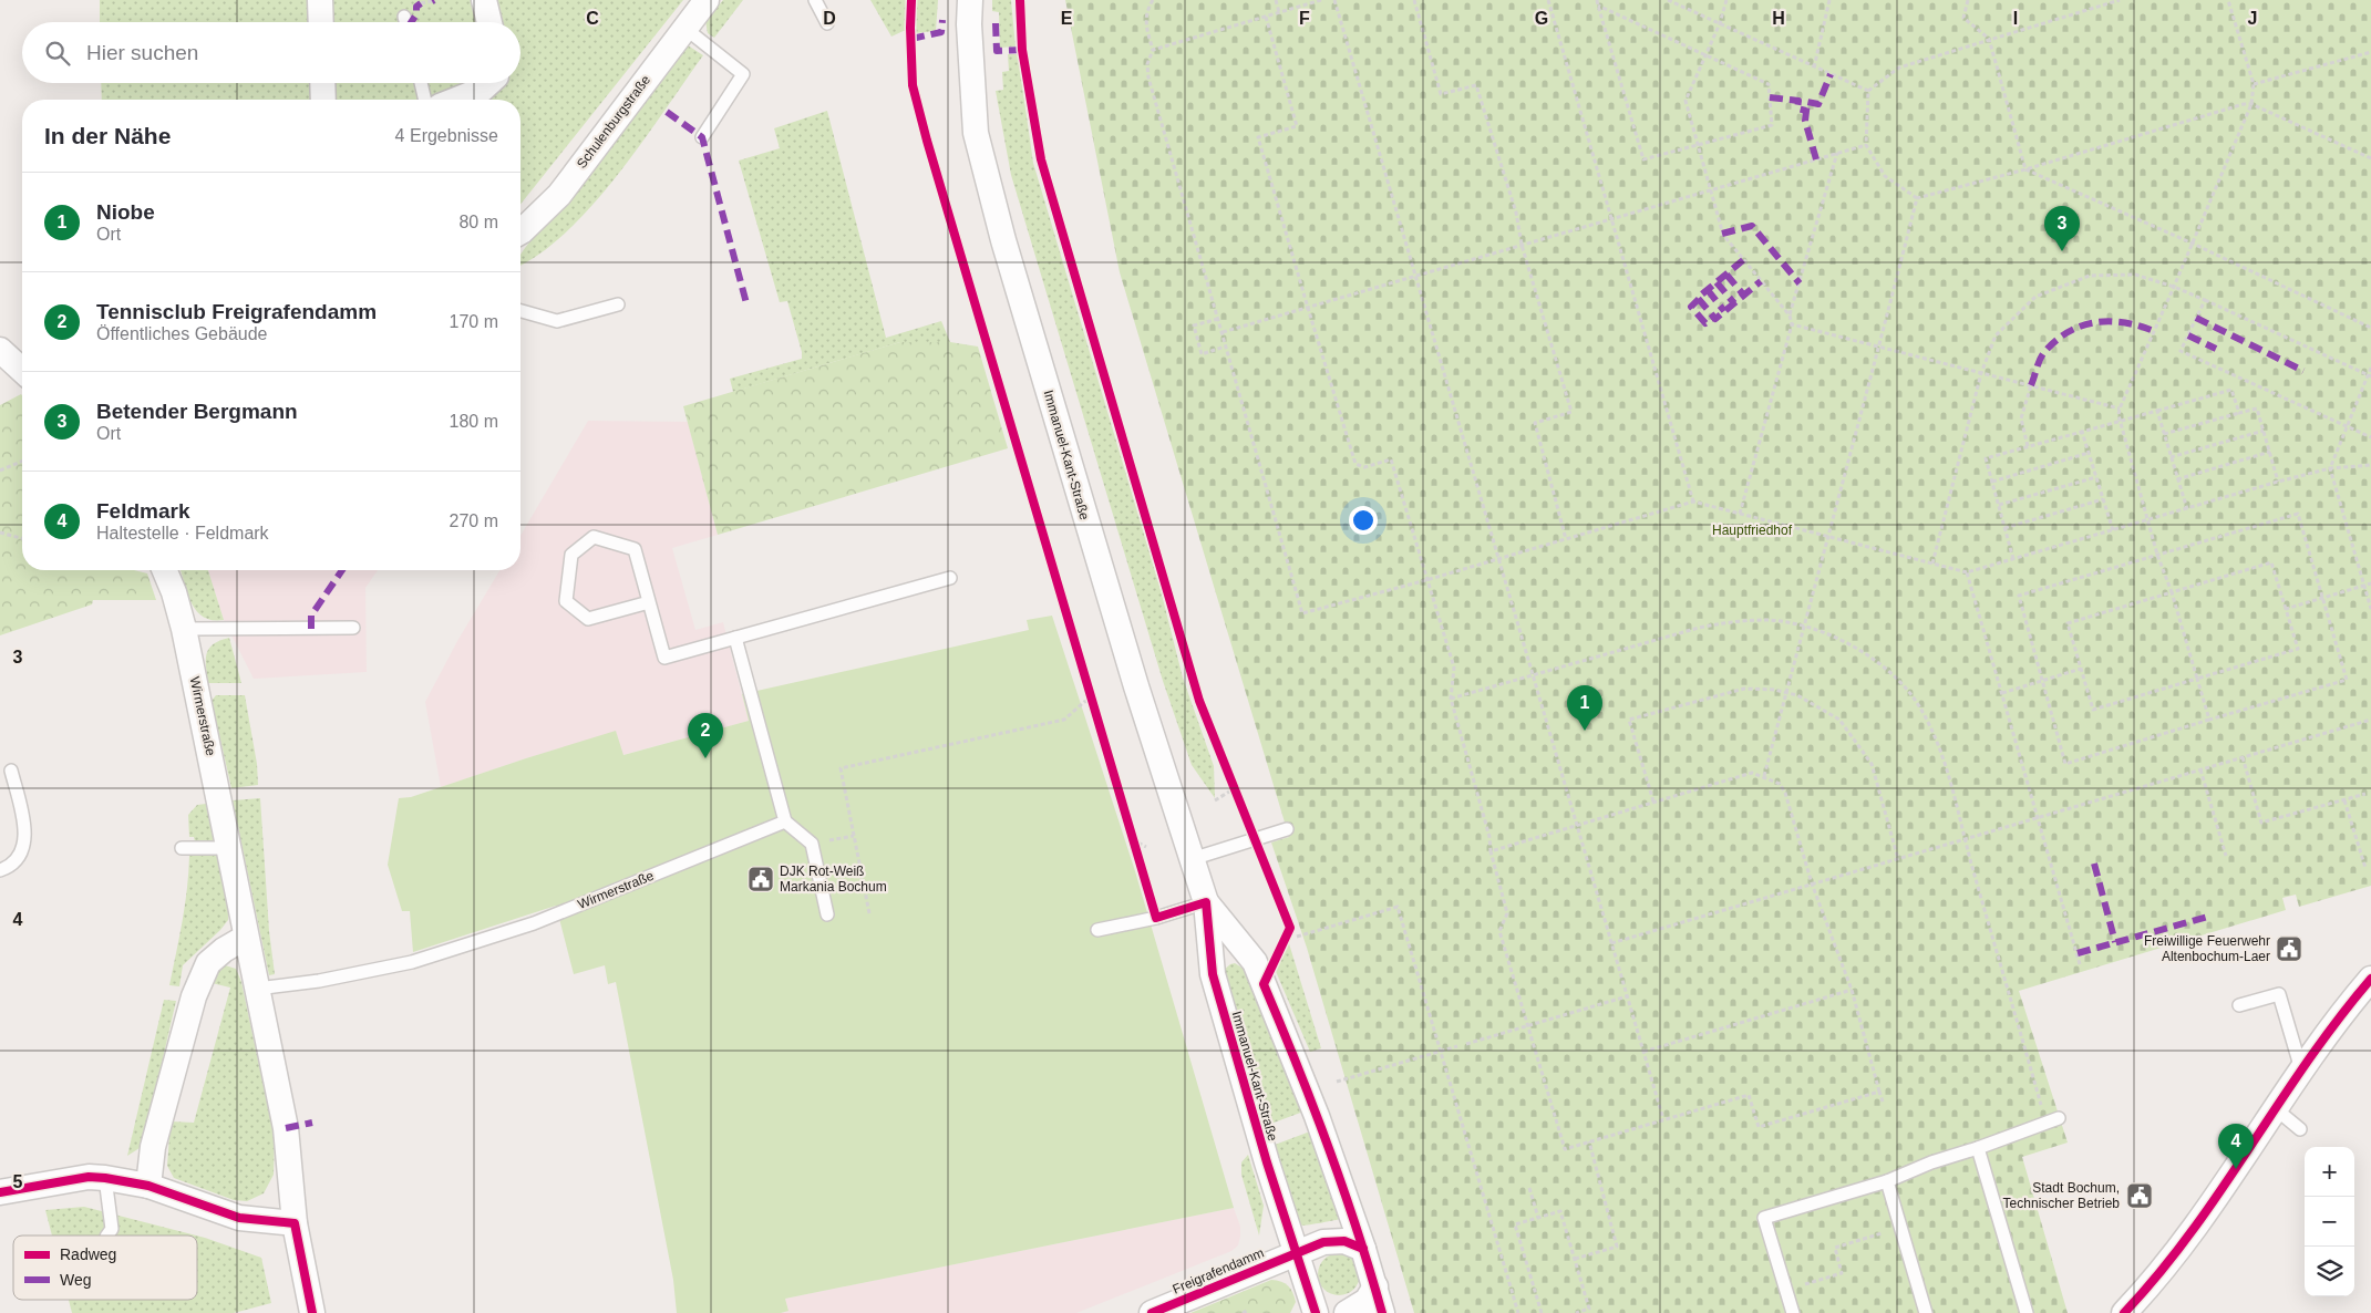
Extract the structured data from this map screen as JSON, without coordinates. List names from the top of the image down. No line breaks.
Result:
{"streets":{"street":["Schulenburgstraße","Immanuel-Kant-Straße","Wirmerstraße","Freigrafendamm"]},"crossings":[["Immanuel-Kant-Straße","Freigrafendamm"]],"parks":["Hauptfriedhof"],"places":{"public building":["DJK Rot-Weiß Markania Bochum","Freiwillige Feuerwehr Altenbochum-Laer","Stadt Bochum, Technischer Betrieb"]},"legend":["Radweg","Weg"],"page":{"search":"Hier suchen","heading":["In der Nähe","4 Ergebnisse"],"list":[{"mark":"1","name":"Niobe","note":"Ort","value":"80 m"},{"mark":"2","name":"Tennisclub Freigrafendamm","note":"Öffentliches Gebäude","value":"170 m"},{"mark":"3","name":"Betender Bergmann","note":"Ort","value":"180 m"},{"mark":"4","name":"Feldmark","note":"Haltestelle · Feldmark","value":"270 m"}],"pins":["3","1","2","4"],"map_buttons":["+","−"]},"grid":{"columns":["C","D","E","F","G","H","I","J"],"rows":["3","4","5"]}}
